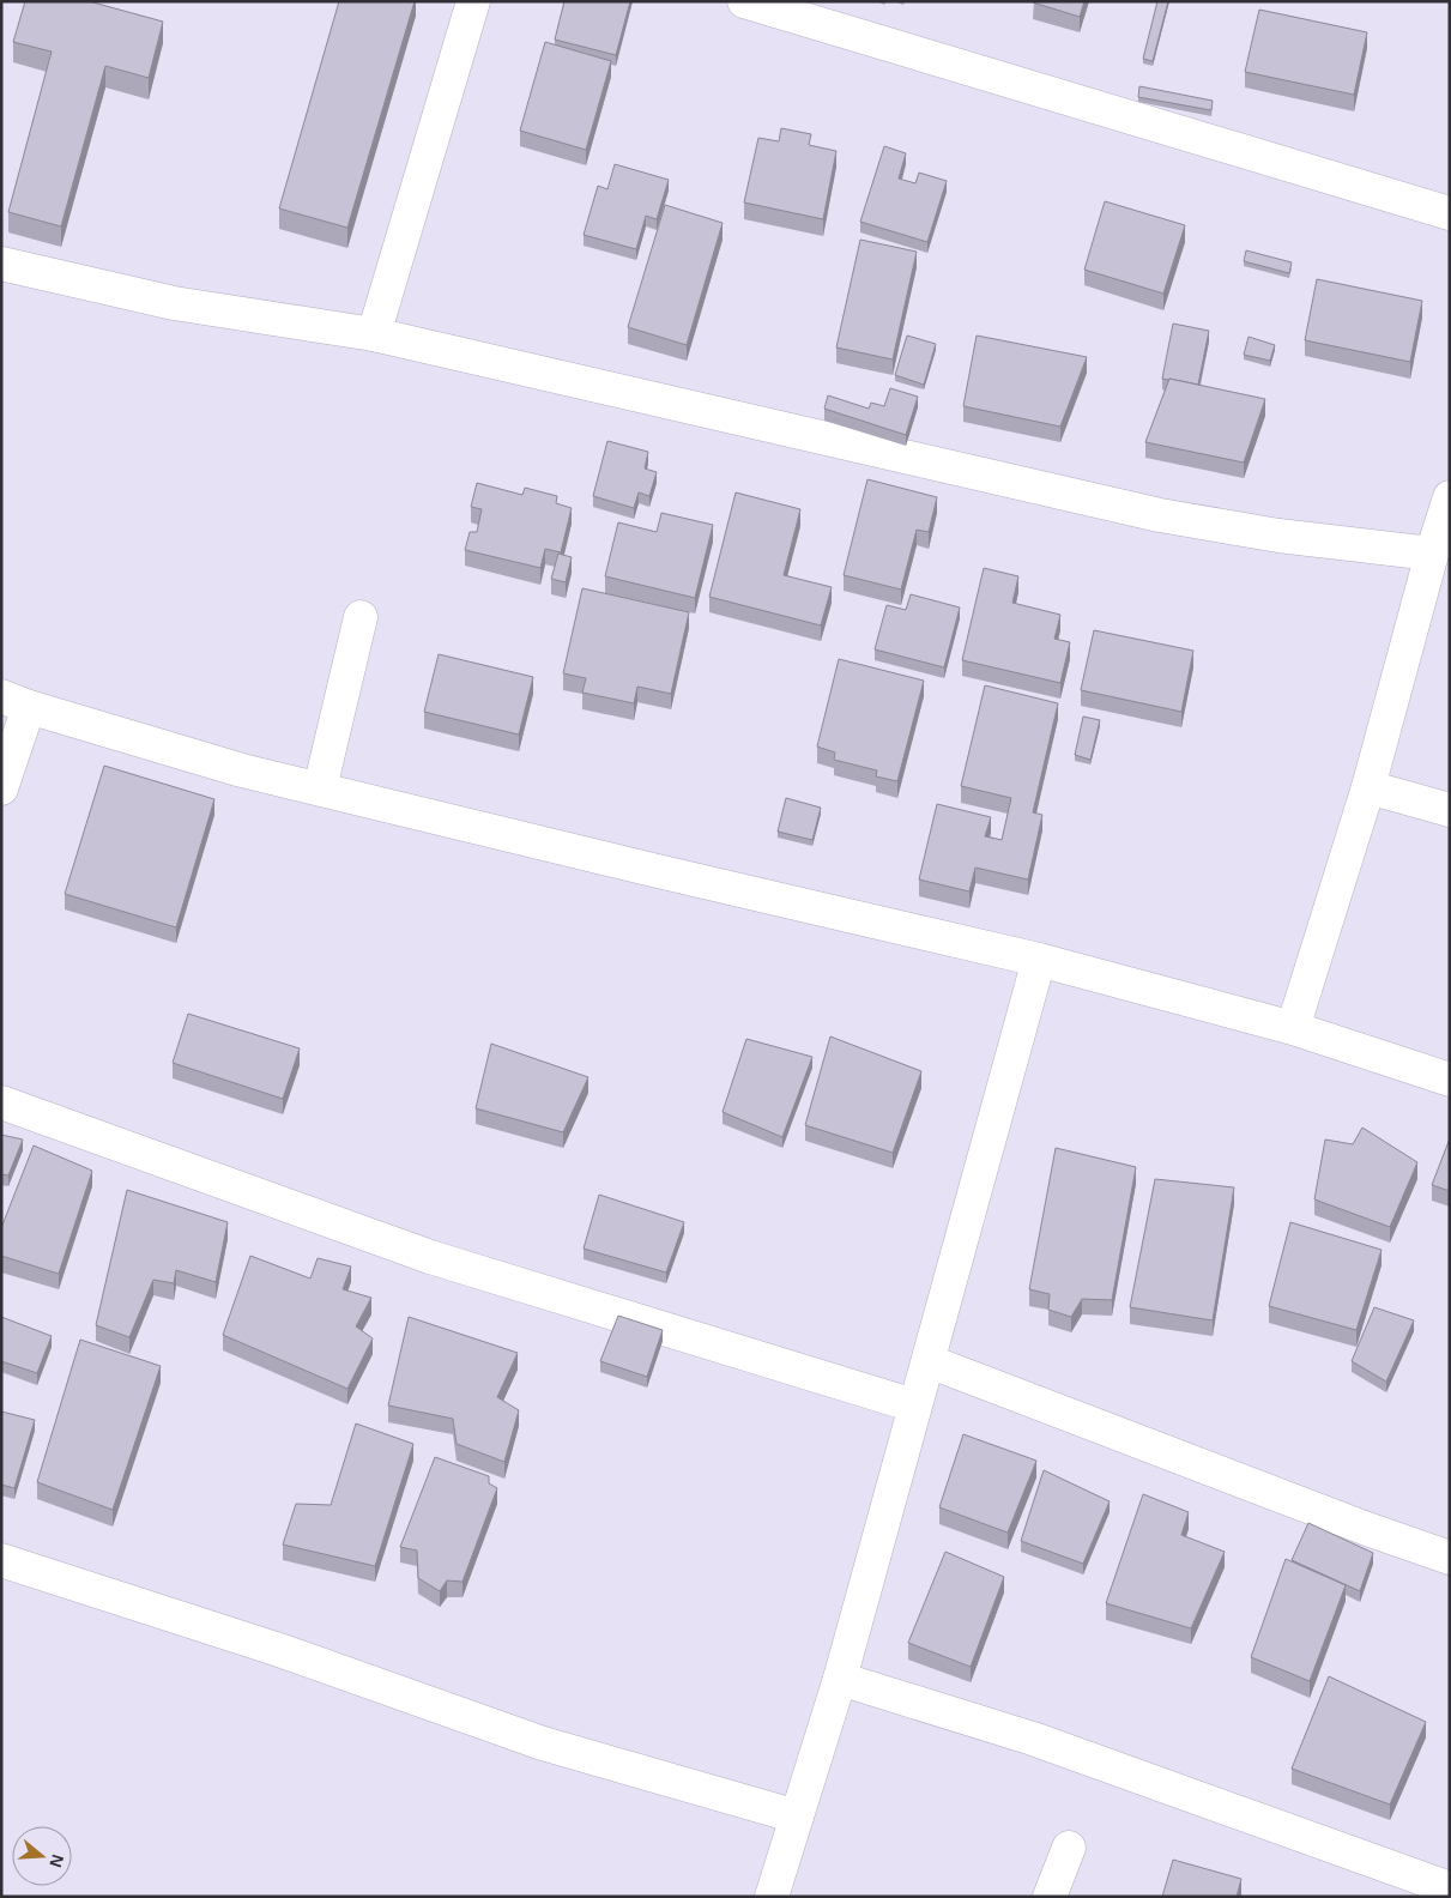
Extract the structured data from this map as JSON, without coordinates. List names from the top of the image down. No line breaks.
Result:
{"north":"right"}
